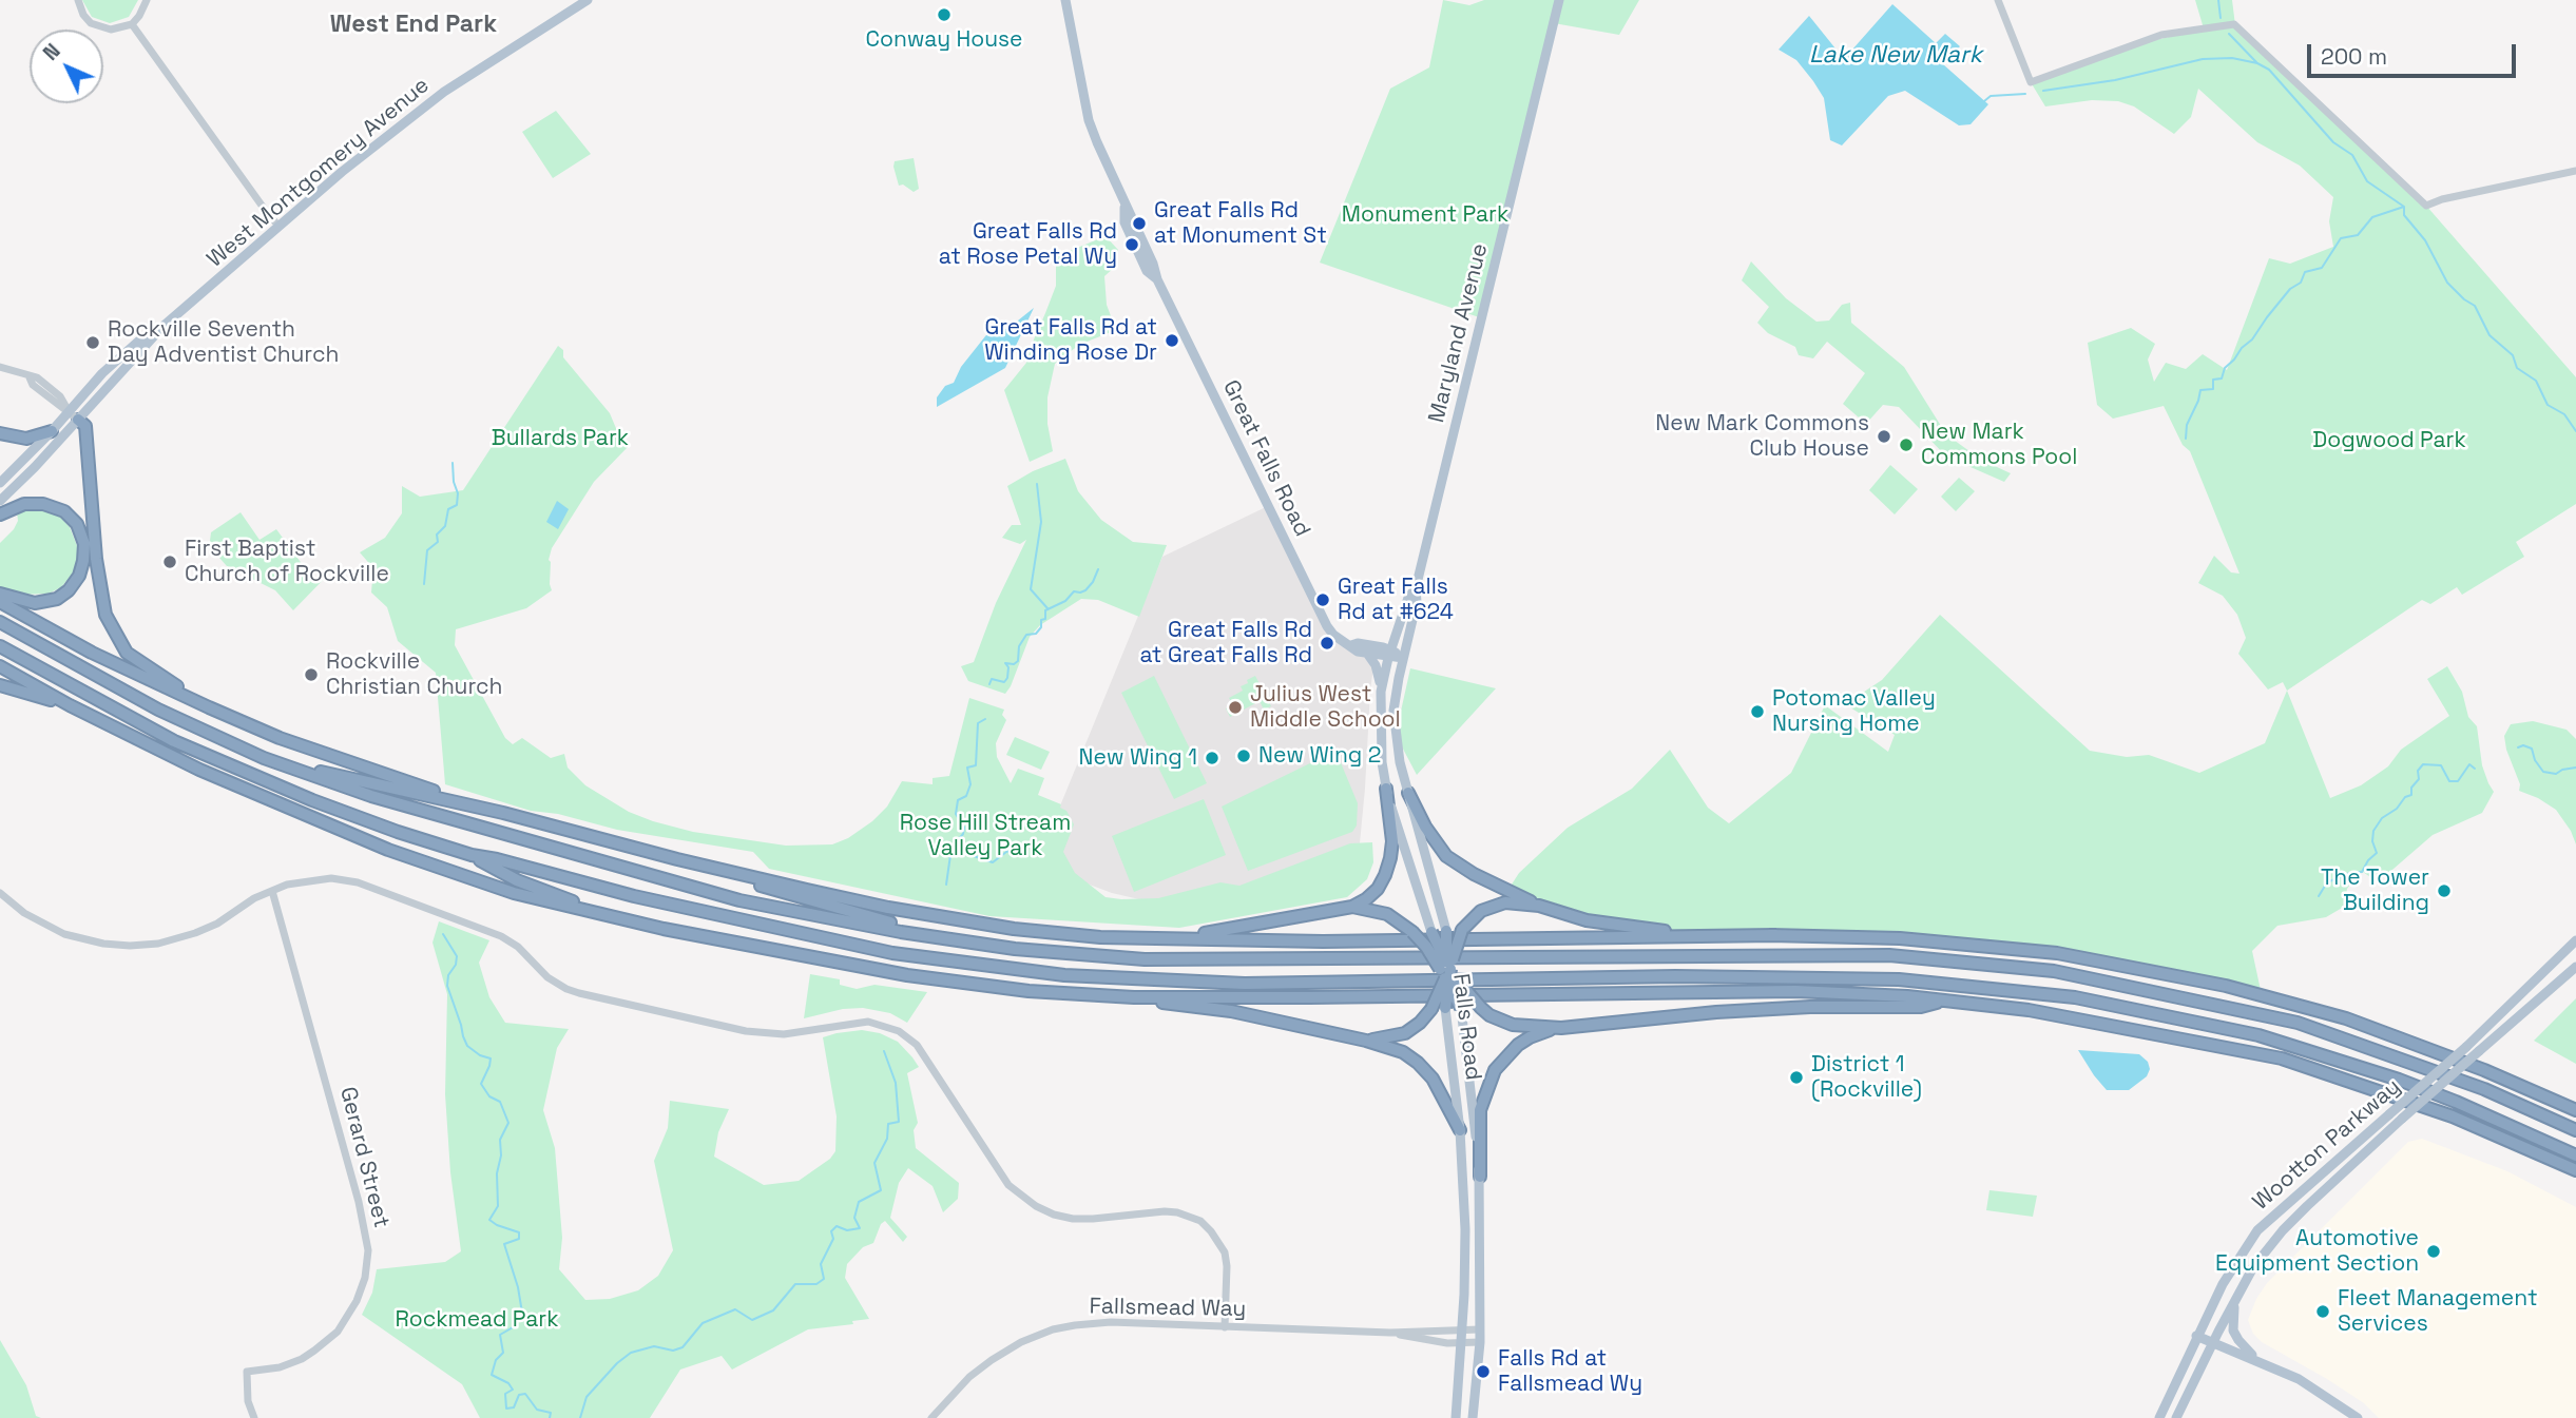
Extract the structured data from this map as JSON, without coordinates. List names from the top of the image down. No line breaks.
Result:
{"streets":{"main road":["West Montgomery Avenue","Maryland Avenue","Great Falls Road","Falls Road","Wootton Parkway"],"street":["Gerard Street","Fallsmead Way"]},"crossings":[["Maryland Avenue","Great Falls Road"],["Falls Road","Fallsmead Way"]],"districts":["West End Park"],"water":["Lake New Mark"],"parks":["Monument Park","Bullards Park","Dogwood Park","Rose Hill Stream Valley Park","Rockmead Park"],"places":["Conway House","Great Falls Rd at Monument St","Great Falls Rd at Rose Petal Wy","Great Falls Rd at Winding Rose Dr","Rockville Seventh Day Adventist Church","New Mark Commons Club House","New Mark Commons Pool","First Baptist Church of Rockville","Great Falls Rd at #624","Great Falls Rd at Great Falls Rd","Rockville Christian Church","Julius West Middle School","Potomac Valley Nursing Home","New Wing 2","New Wing 1","The Tower Building","District 1 (Rockville)","Automotive Equipment Section","Fleet Management Services","Falls Rd at Fallsmead Wy"],"scale_bar":"200 m","north":"top left"}
